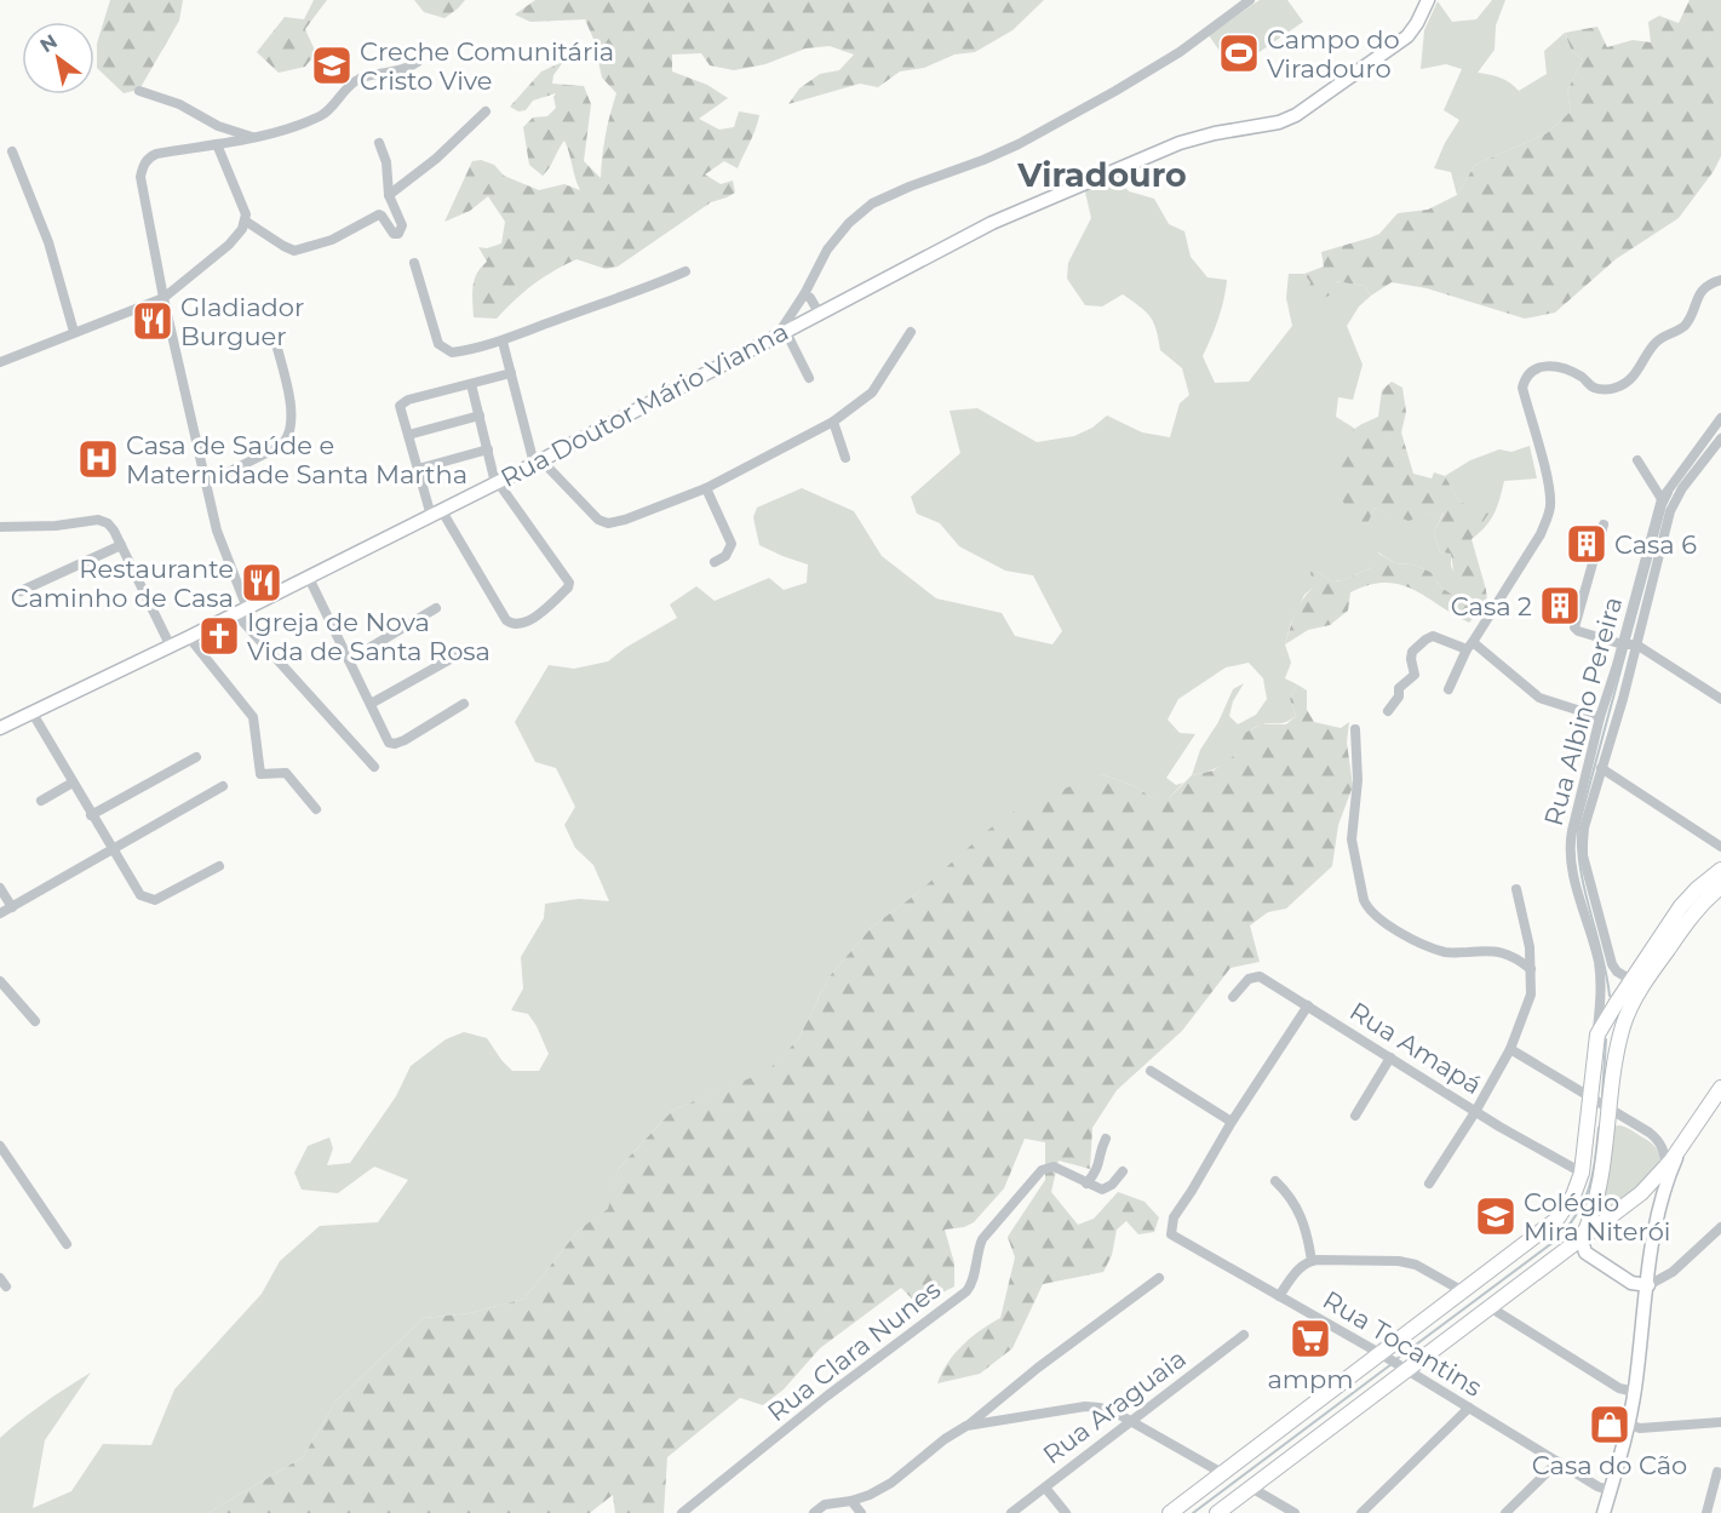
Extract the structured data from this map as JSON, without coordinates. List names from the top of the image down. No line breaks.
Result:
{"streets":{"main road":["Rua Doutor Mário Vianna"],"street":["Rua Albino Pereira","Rua Amapá","Rua Tocantins","Rua Clara Nunes","Rua Araguaia"]},"districts":["Viradouro"],"places":{"sports":["Campo do Viradouro"],"school or university":["Creche Comunitária Cristo Vive","Colégio Mira Niterói"],"restaurant":["Gladiador Burguer","Restaurante Caminho de Casa"],"hospital":["Casa de Saúde e Maternidade Santa Martha"],"building":["Casa 6","Casa 2"],"church":["Igreja de Nova Vida de Santa Rosa"],"supermarket":["ampm"],"shop":["Casa do Cão"]},"north":"top left"}
